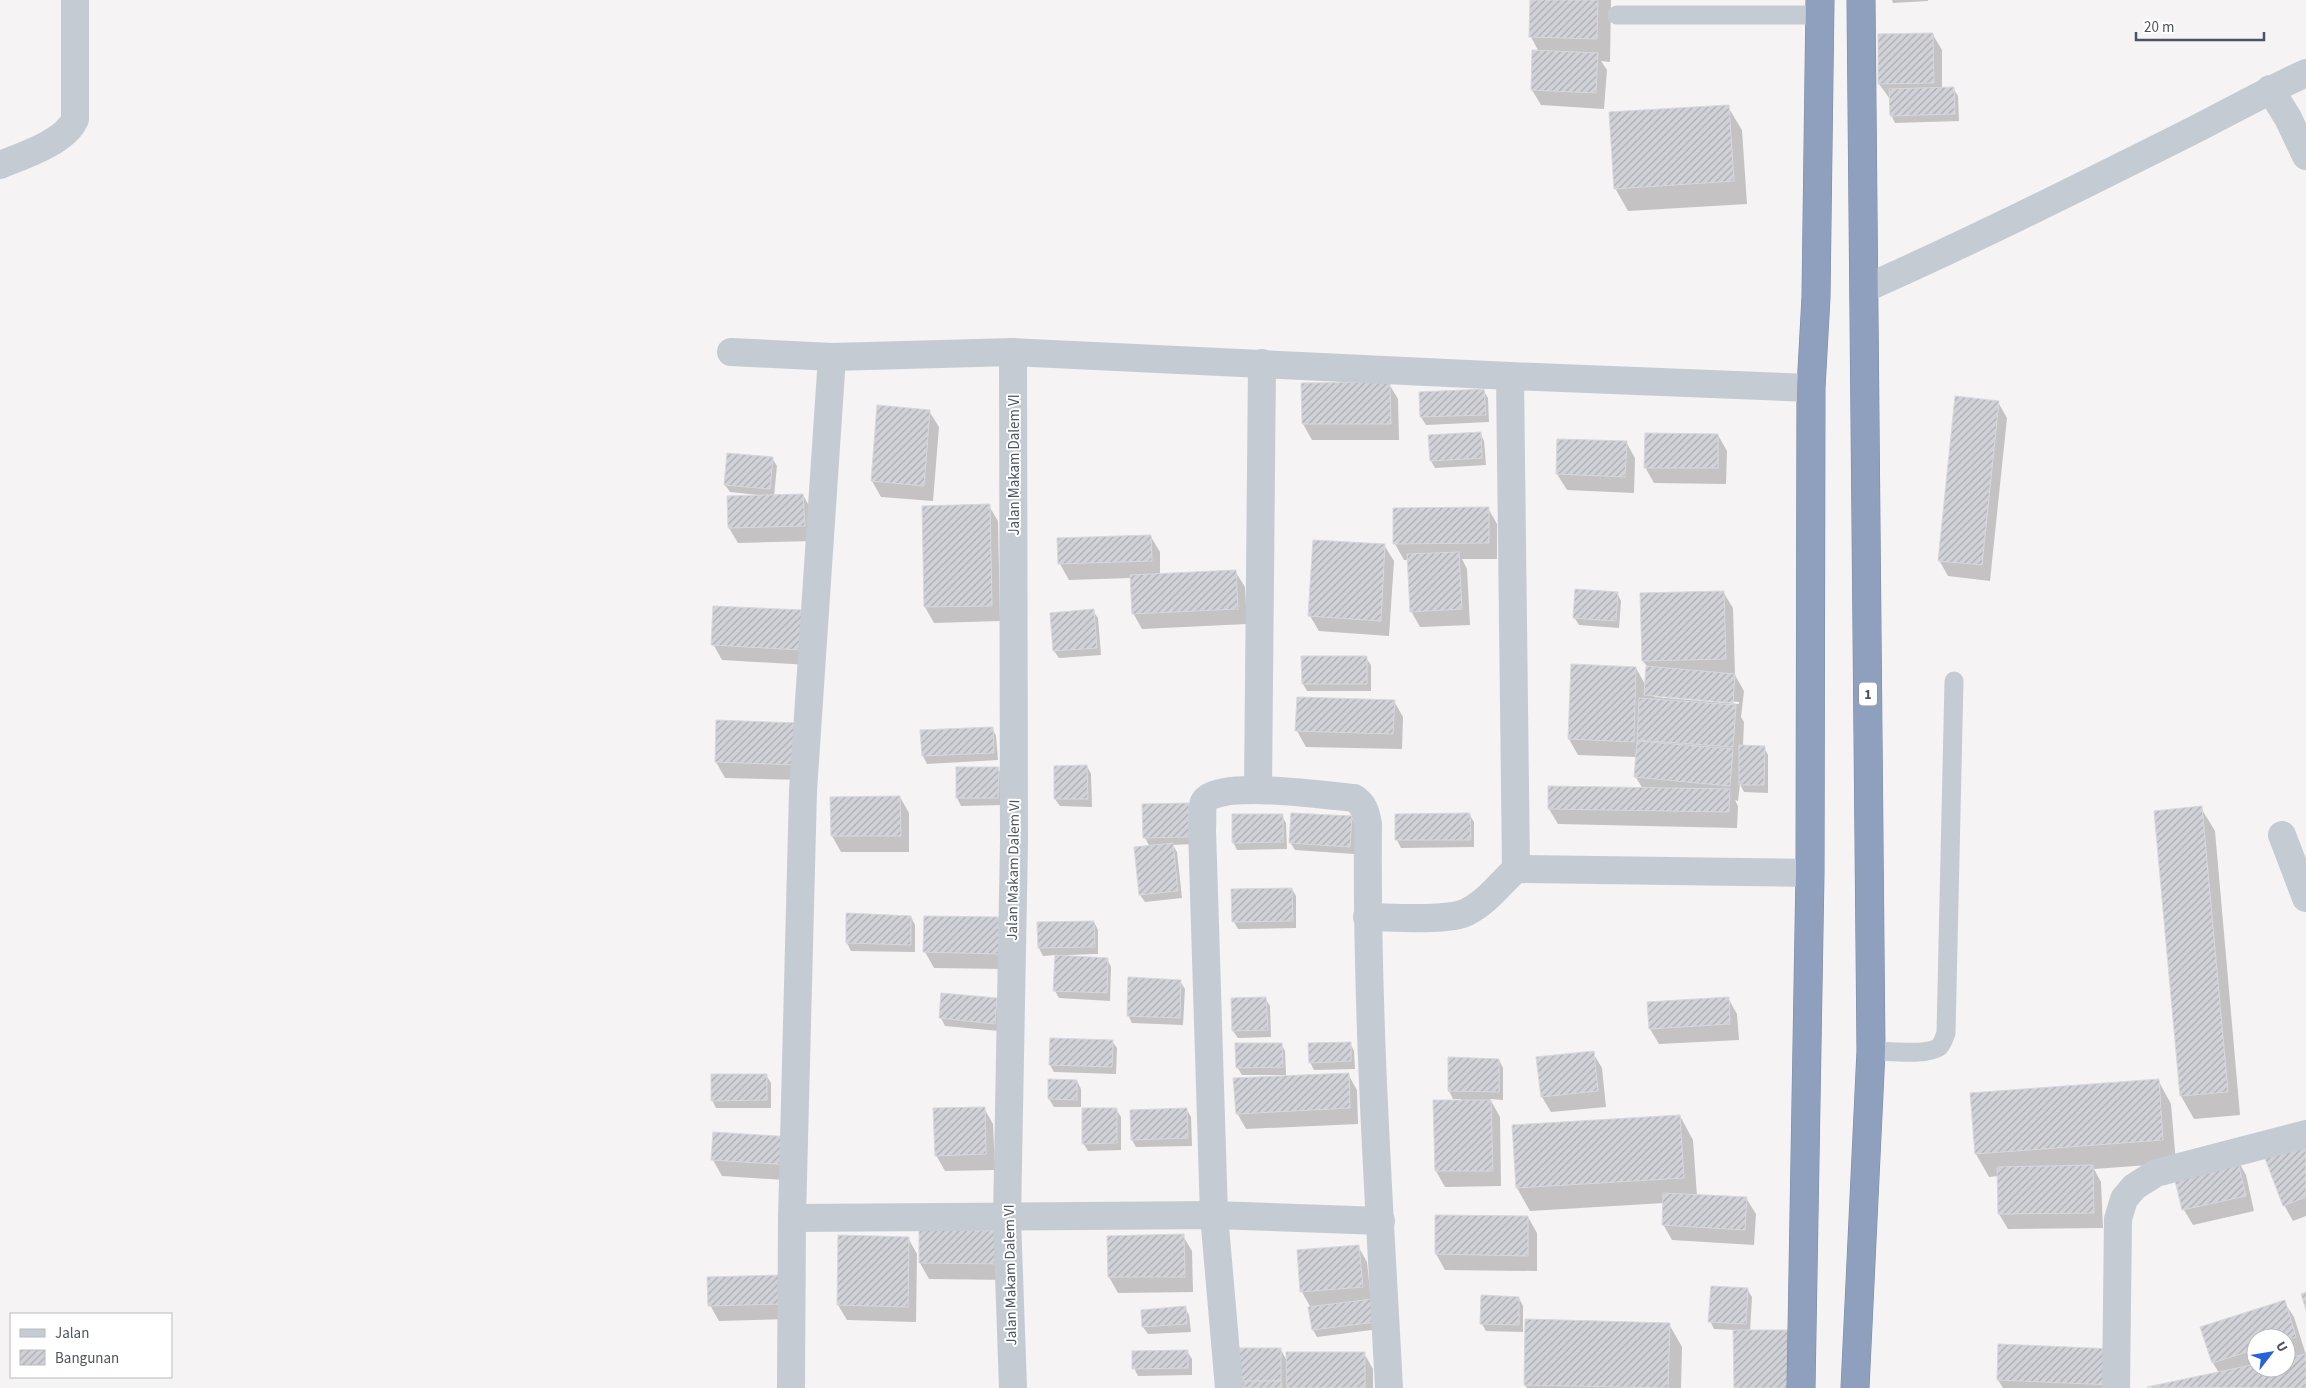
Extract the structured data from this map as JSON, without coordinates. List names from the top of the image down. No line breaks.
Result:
{"streets":{"highway":["1"],"street":["Jalan Makam Dalem VI"]},"legend":["Jalan","Bangunan"],"scale_bar":"20 m","north":"top right"}
